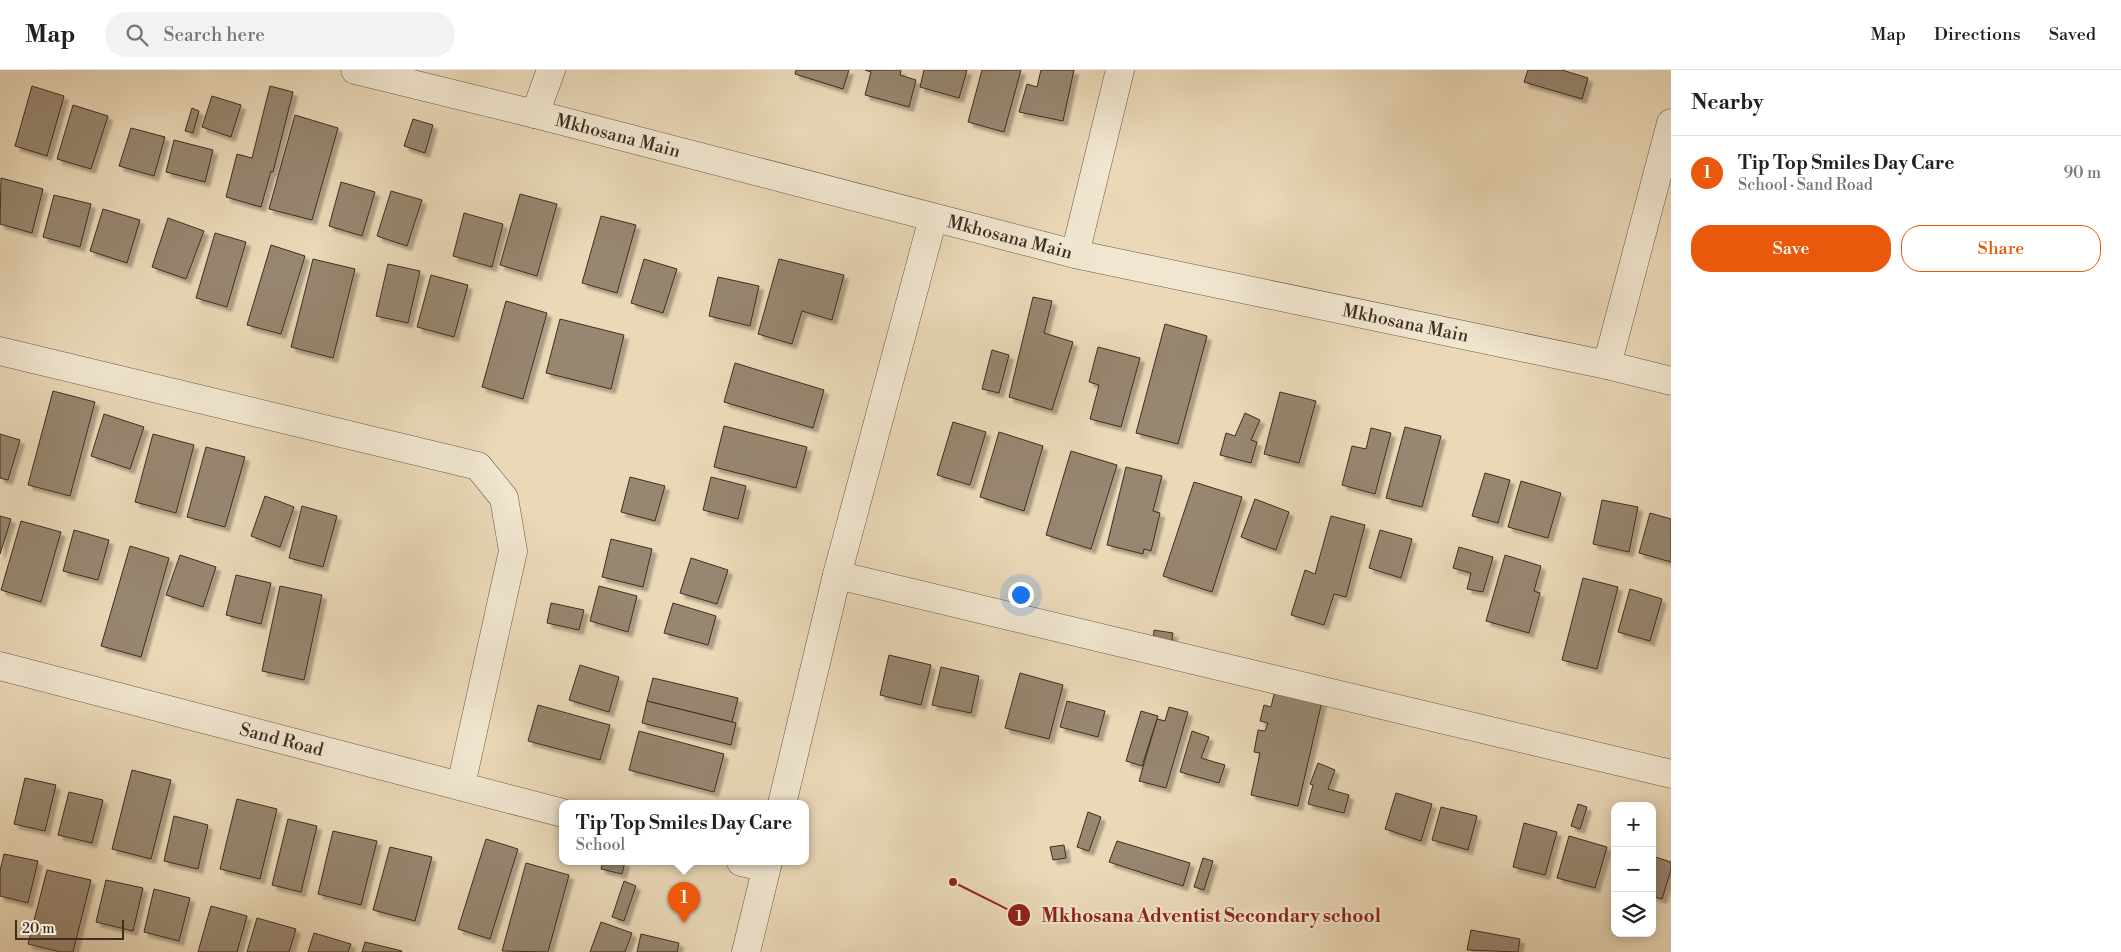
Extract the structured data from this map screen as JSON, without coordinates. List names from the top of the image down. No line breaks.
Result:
{"streets":{"street":["Mkhosana Main","Sand Road"]},"places":["Mkhosana Adventist Secondary school"],"scale_bar":"20 m","page":{"header":"Map","search":"Search here","nav":["Map","Directions","Saved"],"heading":"Nearby","list":[{"mark":"1","name":"Tip Top Smiles Day Care","note":"School · Sand Road","value":"90 m"}],"buttons":["Save","Share"],"popup":["Tip Top Smiles Day Care","School"],"map_buttons":["+","−"],"pins":"1","scale":"20 m"}}
